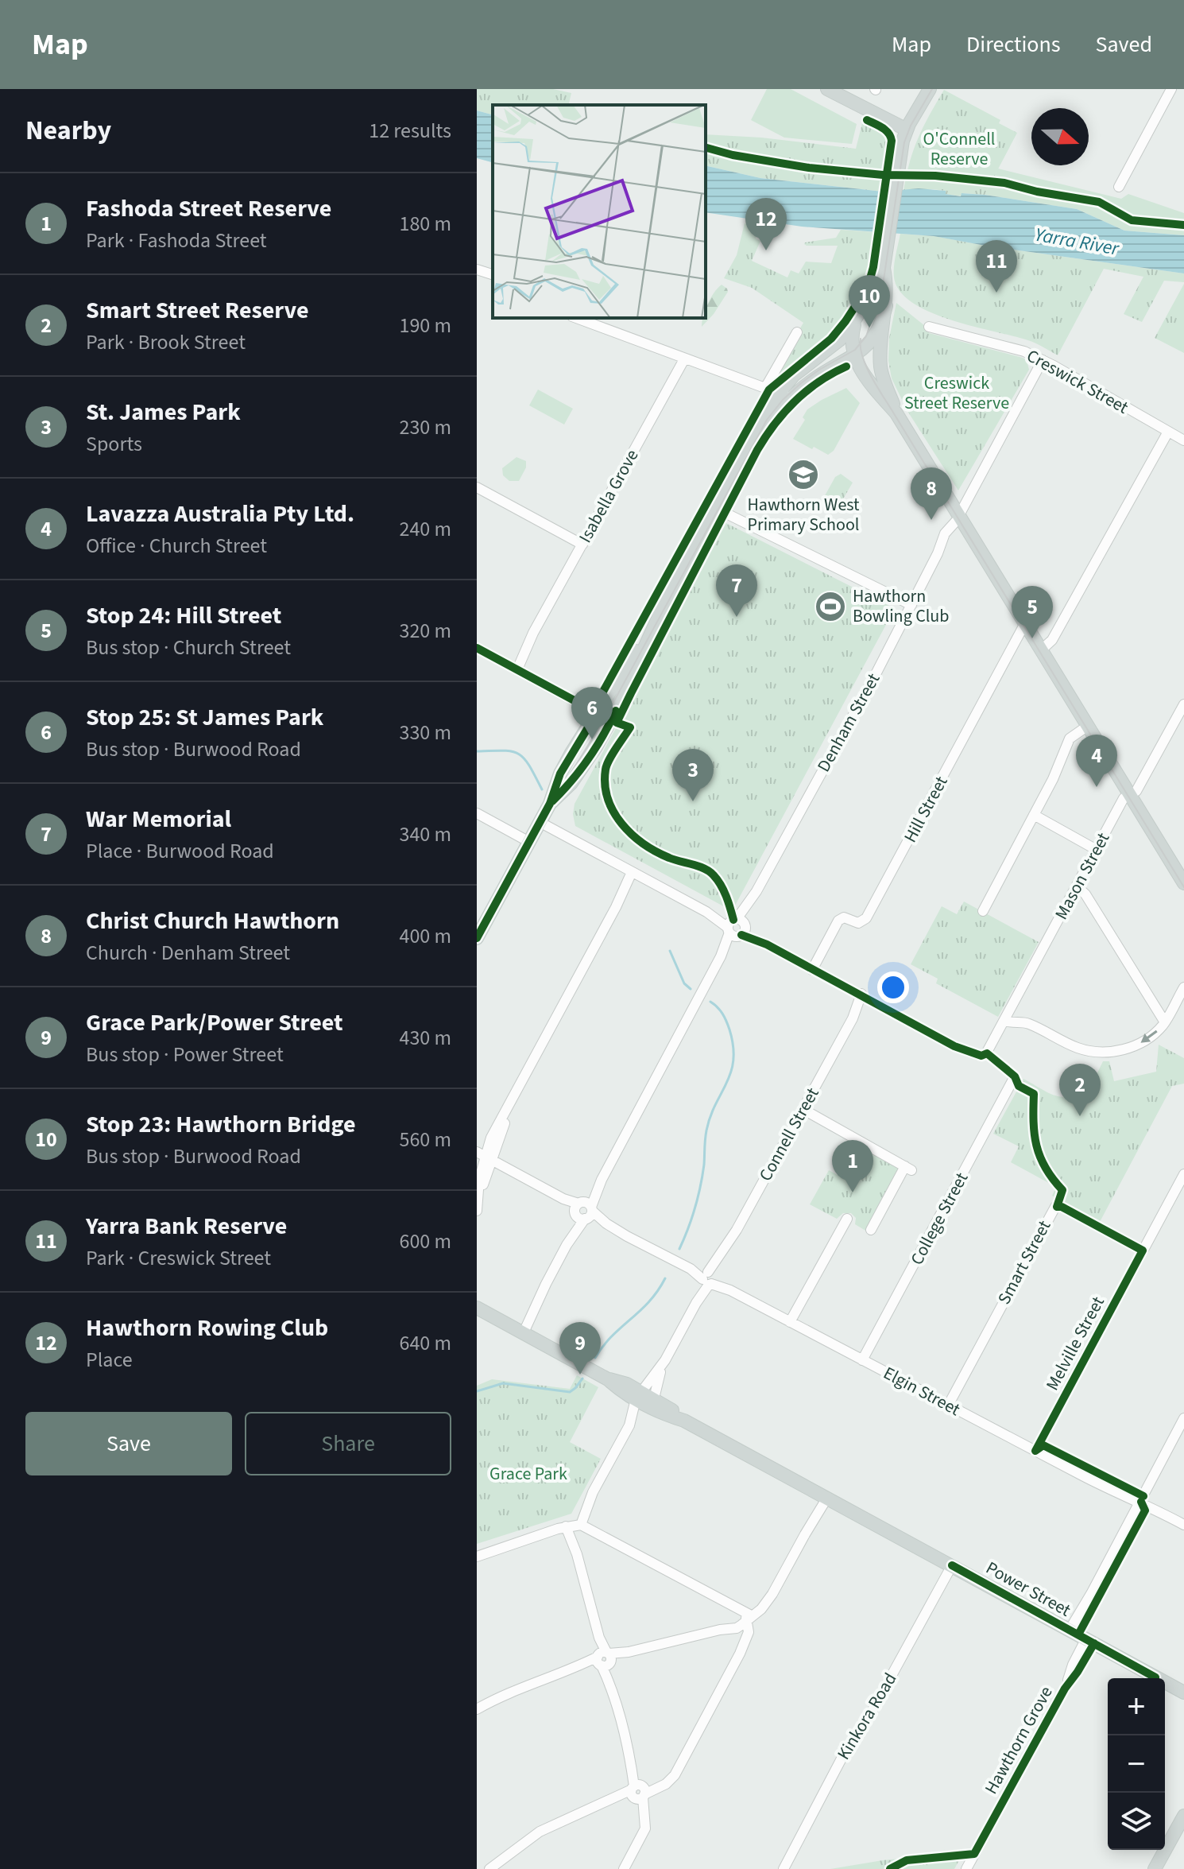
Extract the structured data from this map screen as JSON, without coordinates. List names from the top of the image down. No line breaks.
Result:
{"streets":{"main road":["Power Street"],"street":["Creswick Street","Isabella Grove","Denham Street","Hill Street","Mason Street","Connell Street","College Street","Smart Street","Melville Street","Elgin Street","Kinkora Road","Hawthorn Grove"]},"crossings":[["Creswick Street","Denham Street"],["Denham Street","Elgin Street"],["Denham Street","Power Street"],["Mason Street","Connell Street"],["Connell Street","Elgin Street"],["Connell Street","Power Street"],["College Street","Elgin Street"],["Smart Street","Melville Street"],["Smart Street","Elgin Street"],["Melville Street","Elgin Street"],["Elgin Street","Hawthorn Grove"],["Power Street","Kinkora Road"],["Power Street","Hawthorn Grove"]],"water":["Yarra River"],"parks":["O'Connell Reserve","Creswick Street Reserve","Grace Park"],"places":{"school or university":["Hawthorn West Primary School"],"sports":["Hawthorn Bowling Club"]},"north":"right","page":{"header":"Map","nav":["Map","Directions","Saved"],"heading":["Nearby","12 results"],"list":[{"mark":"1","name":"Fashoda Street Reserve","note":"Park · Fashoda Street","value":"180 m"},{"mark":"2","name":"Smart Street Reserve","note":"Park · Brook Street","value":"190 m"},{"mark":"3","name":"St. James Park","note":"Sports","value":"230 m"},{"mark":"4","name":"Lavazza Australia Pty Ltd.","note":"Office · Church Street","value":"240 m"},{"mark":"5","name":"Stop 24: Hill Street","note":"Bus stop · Church Street","value":"320 m"},{"mark":"6","name":"Stop 25: St James Park","note":"Bus stop · Burwood Road","value":"330 m"},{"mark":"7","name":"War Memorial","note":"Place · Burwood Road","value":"340 m"},{"mark":"8","name":"Christ Church Hawthorn","note":"Church · Denham Street","value":"400 m"},{"mark":"9","name":"Grace Park/Power Street","note":"Bus stop · Power Street","value":"430 m"},{"mark":"10","name":"Stop 23: Hawthorn Bridge","note":"Bus stop · Burwood Road","value":"560 m"},{"mark":"11","name":"Yarra Bank Reserve","note":"Park · Creswick Street","value":"600 m"},{"mark":"12","name":"Hawthorn Rowing Club","note":"Place","value":"640 m"}],"pins":["12","11","10","8","7","5","6","4","3","2","1","9"],"buttons":["Save","Share"],"map_buttons":["+","−"]}}
